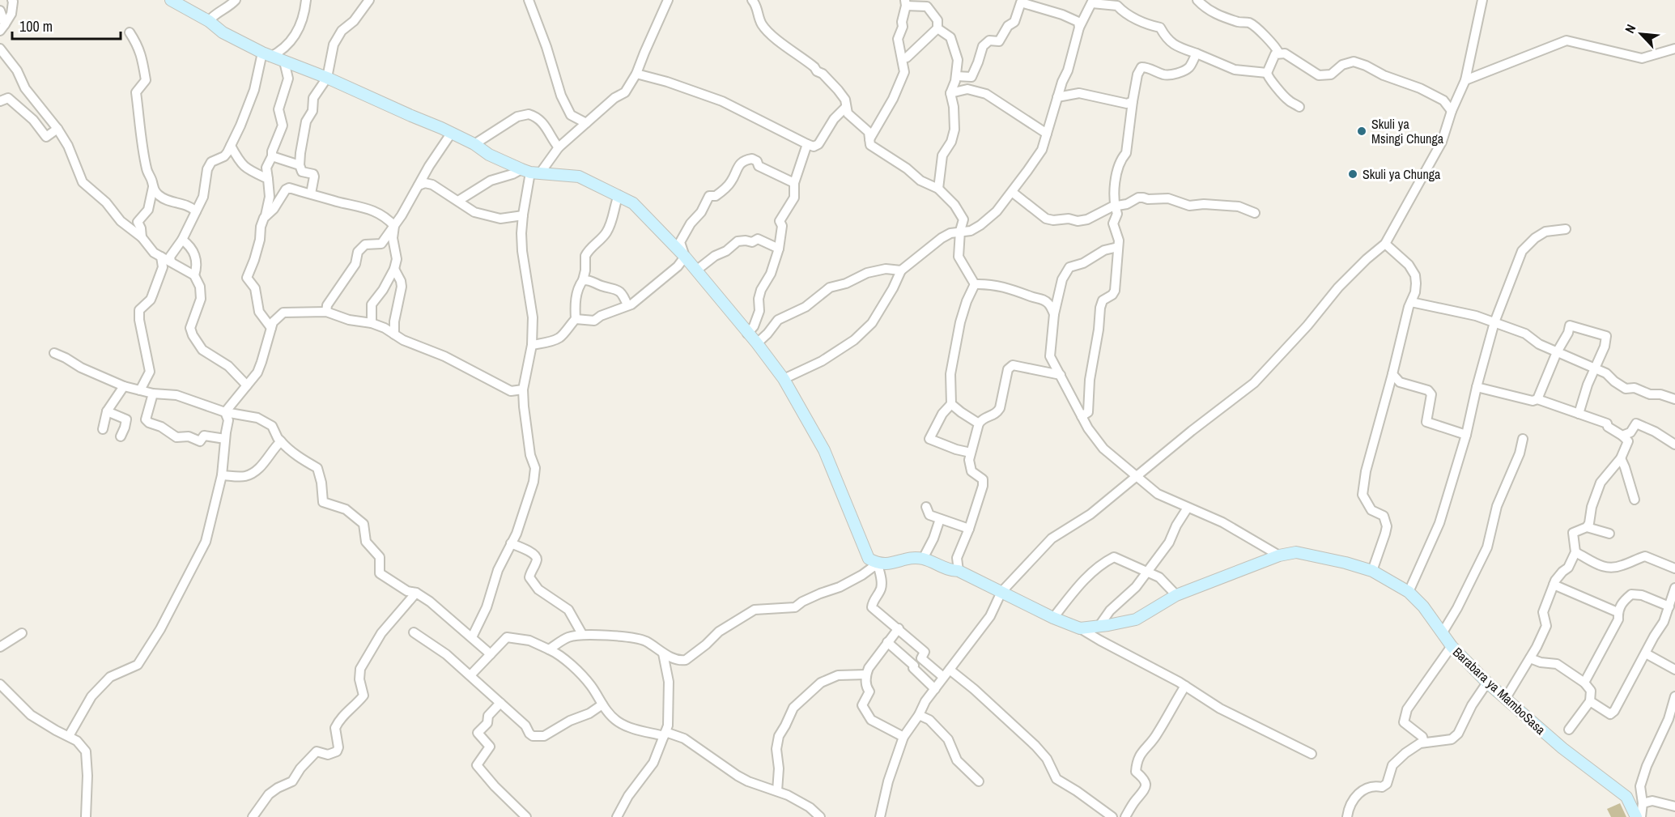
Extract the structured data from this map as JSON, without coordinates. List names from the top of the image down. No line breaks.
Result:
{"streets":{"street":["Barabara ya MamboSasa"]},"places":["Skuli ya Msingi Chunga","Skuli ya Chunga"],"scale_bar":"100 m","north":"top left"}
